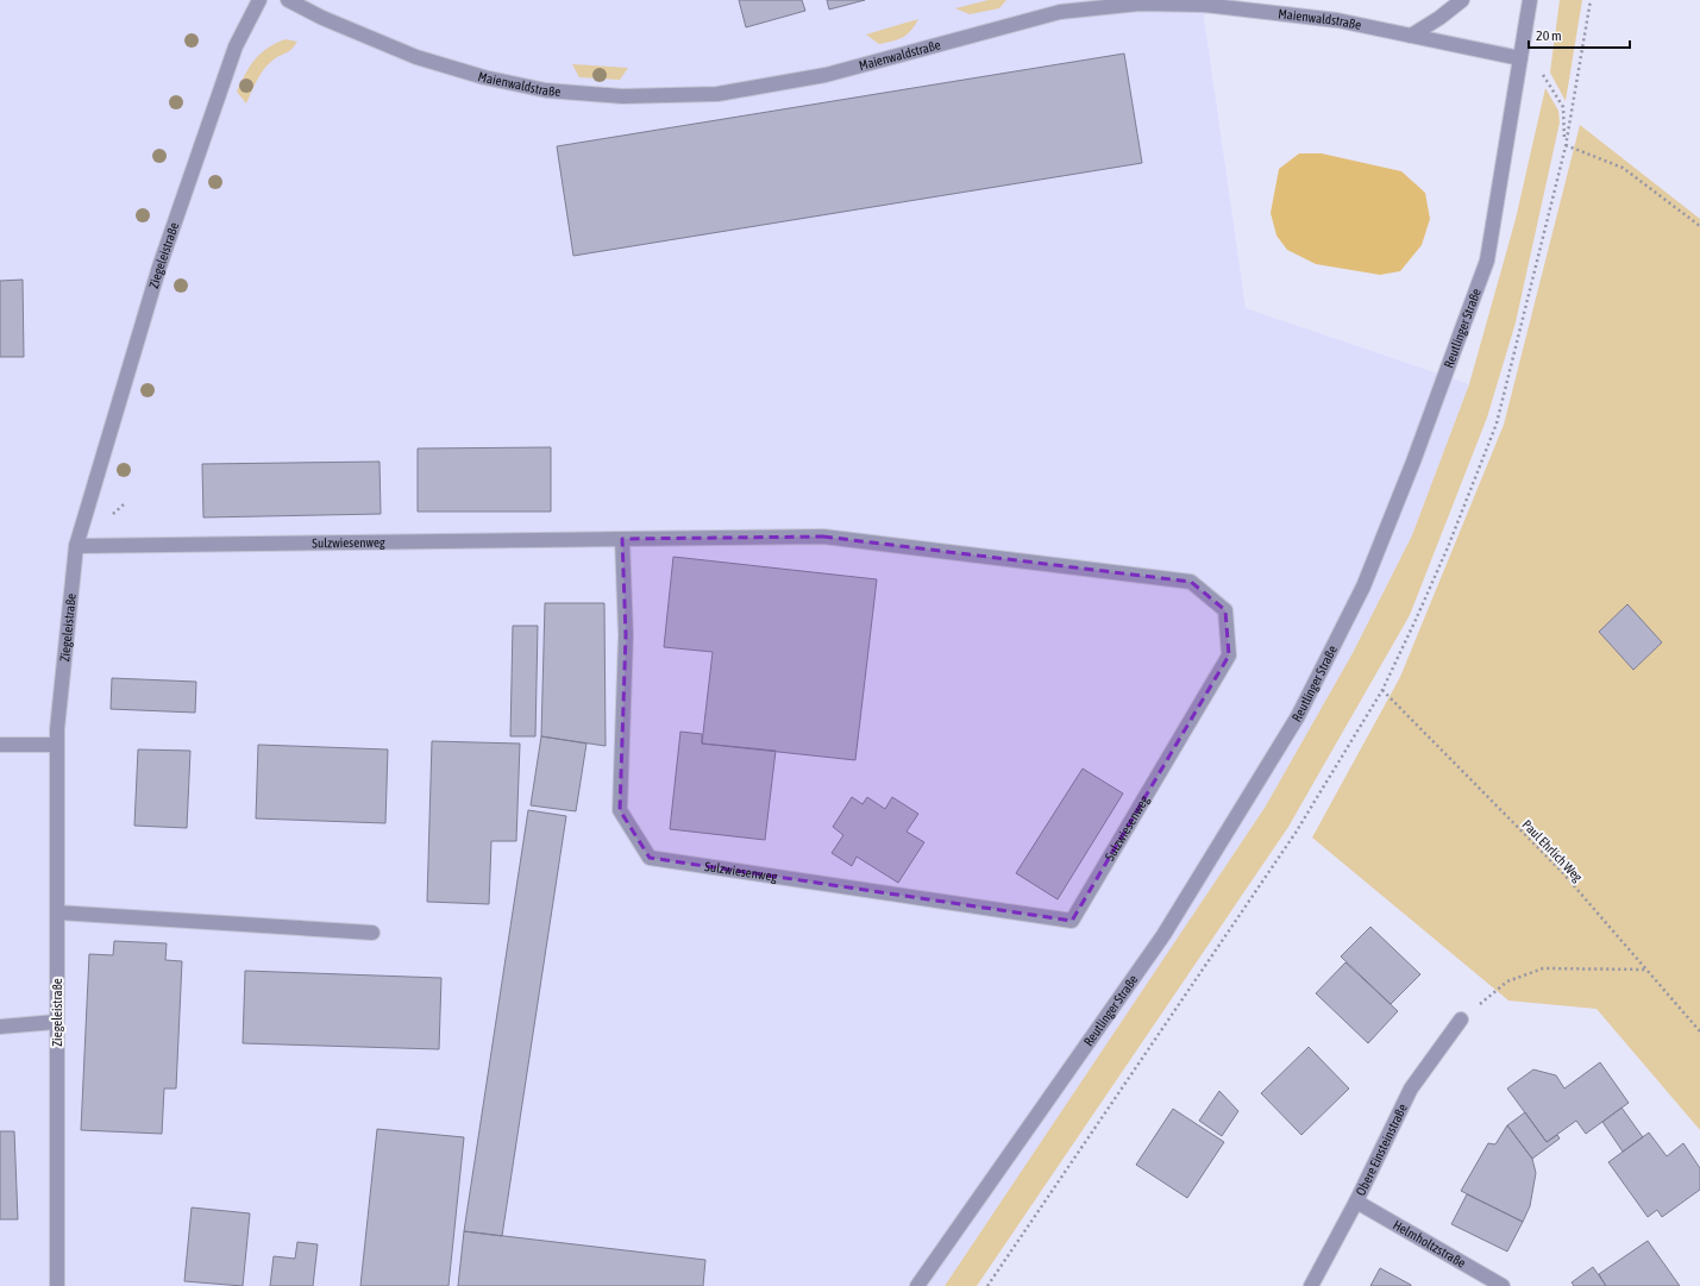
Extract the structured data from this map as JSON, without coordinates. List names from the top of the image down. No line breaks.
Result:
{"streets":{"street":["Maienwaldstraße","Ziegeleistraße","Reutlinger Straße","Sulzwiesenweg","Obere Einsteinstraße","Helmholtzstraße"],"path":["Paul Ehrlich Weg"]},"crossings":[["Maienwaldstraße","Reutlinger Straße"],["Ziegeleistraße","Sulzwiesenweg"],["Obere Einsteinstraße","Helmholtzstraße"]],"scale_bar":"20 m"}
